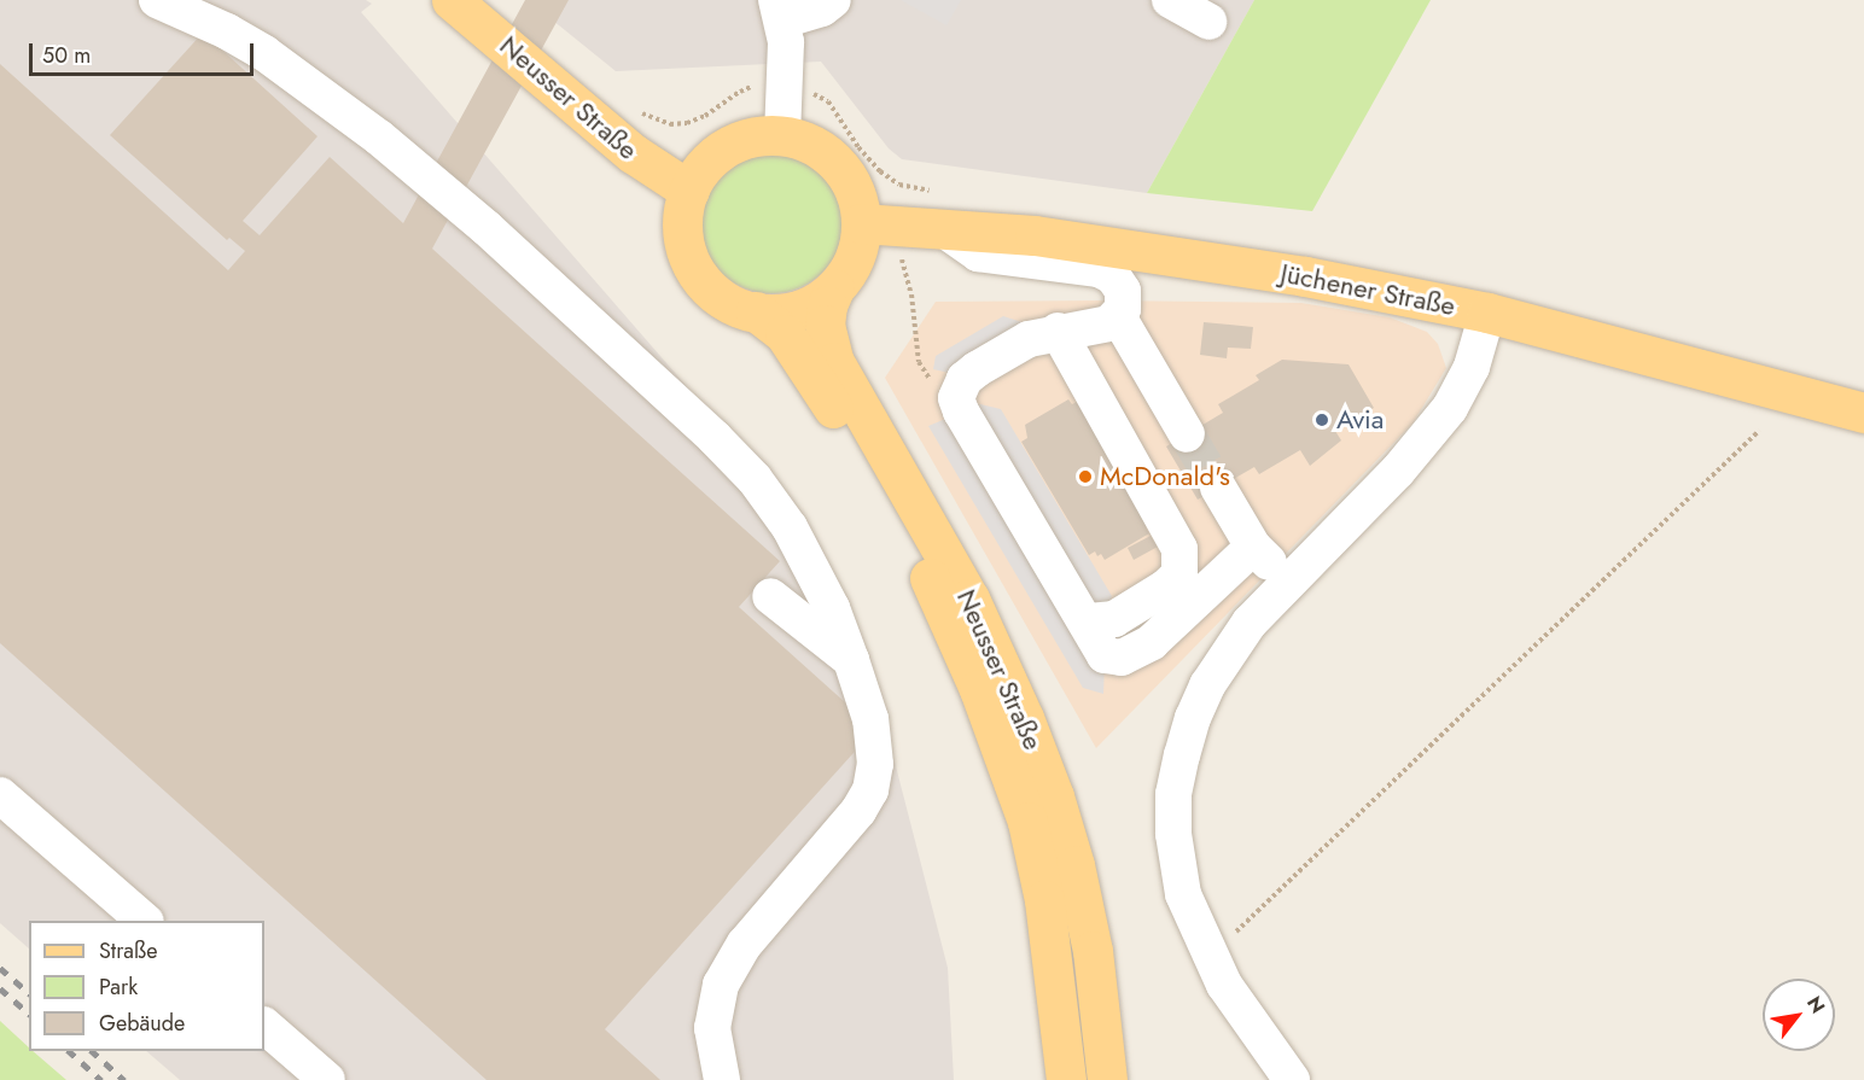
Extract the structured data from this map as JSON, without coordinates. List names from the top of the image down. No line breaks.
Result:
{"streets":{"main road":["Neusser Straße","Jüchener Straße"]},"crossings":[["Neusser Straße","Jüchener Straße"]],"places":["Avia","McDonald's"],"legend":["Straße","Park","Gebäude"],"scale_bar":"50 m","north":"top right"}
